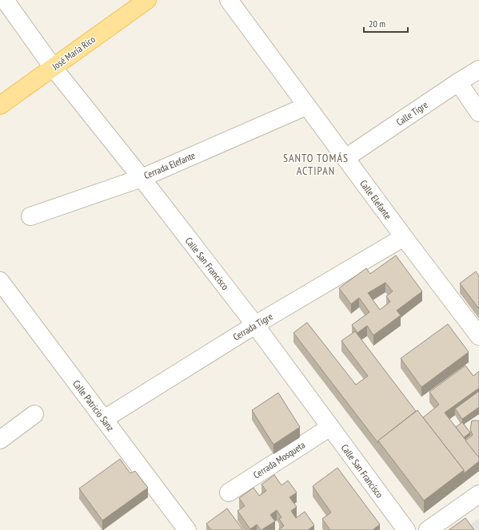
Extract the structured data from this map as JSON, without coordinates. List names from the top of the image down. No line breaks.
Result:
{"streets":{"main road":["José María Rico"],"street":["Calle Tigre","Cerrada Elefante","Calle Elefante","Calle San Francisco","Cerrada Tigre","Calle Patricio Sanz","Cerrada Mosqueta"]},"crossings":[["José María Rico","Calle San Francisco"],["Calle Tigre","Calle Elefante"],["Cerrada Elefante","Calle Elefante"],["Cerrada Elefante","Calle San Francisco"],["Calle Elefante","Cerrada Tigre"],["Calle San Francisco","Cerrada Tigre"],["Calle San Francisco","Cerrada Mosqueta"],["Cerrada Tigre","Calle Patricio Sanz"]],"districts":["SANTO TOMÁS ACTIPAN"],"scale_bar":"20 m"}
